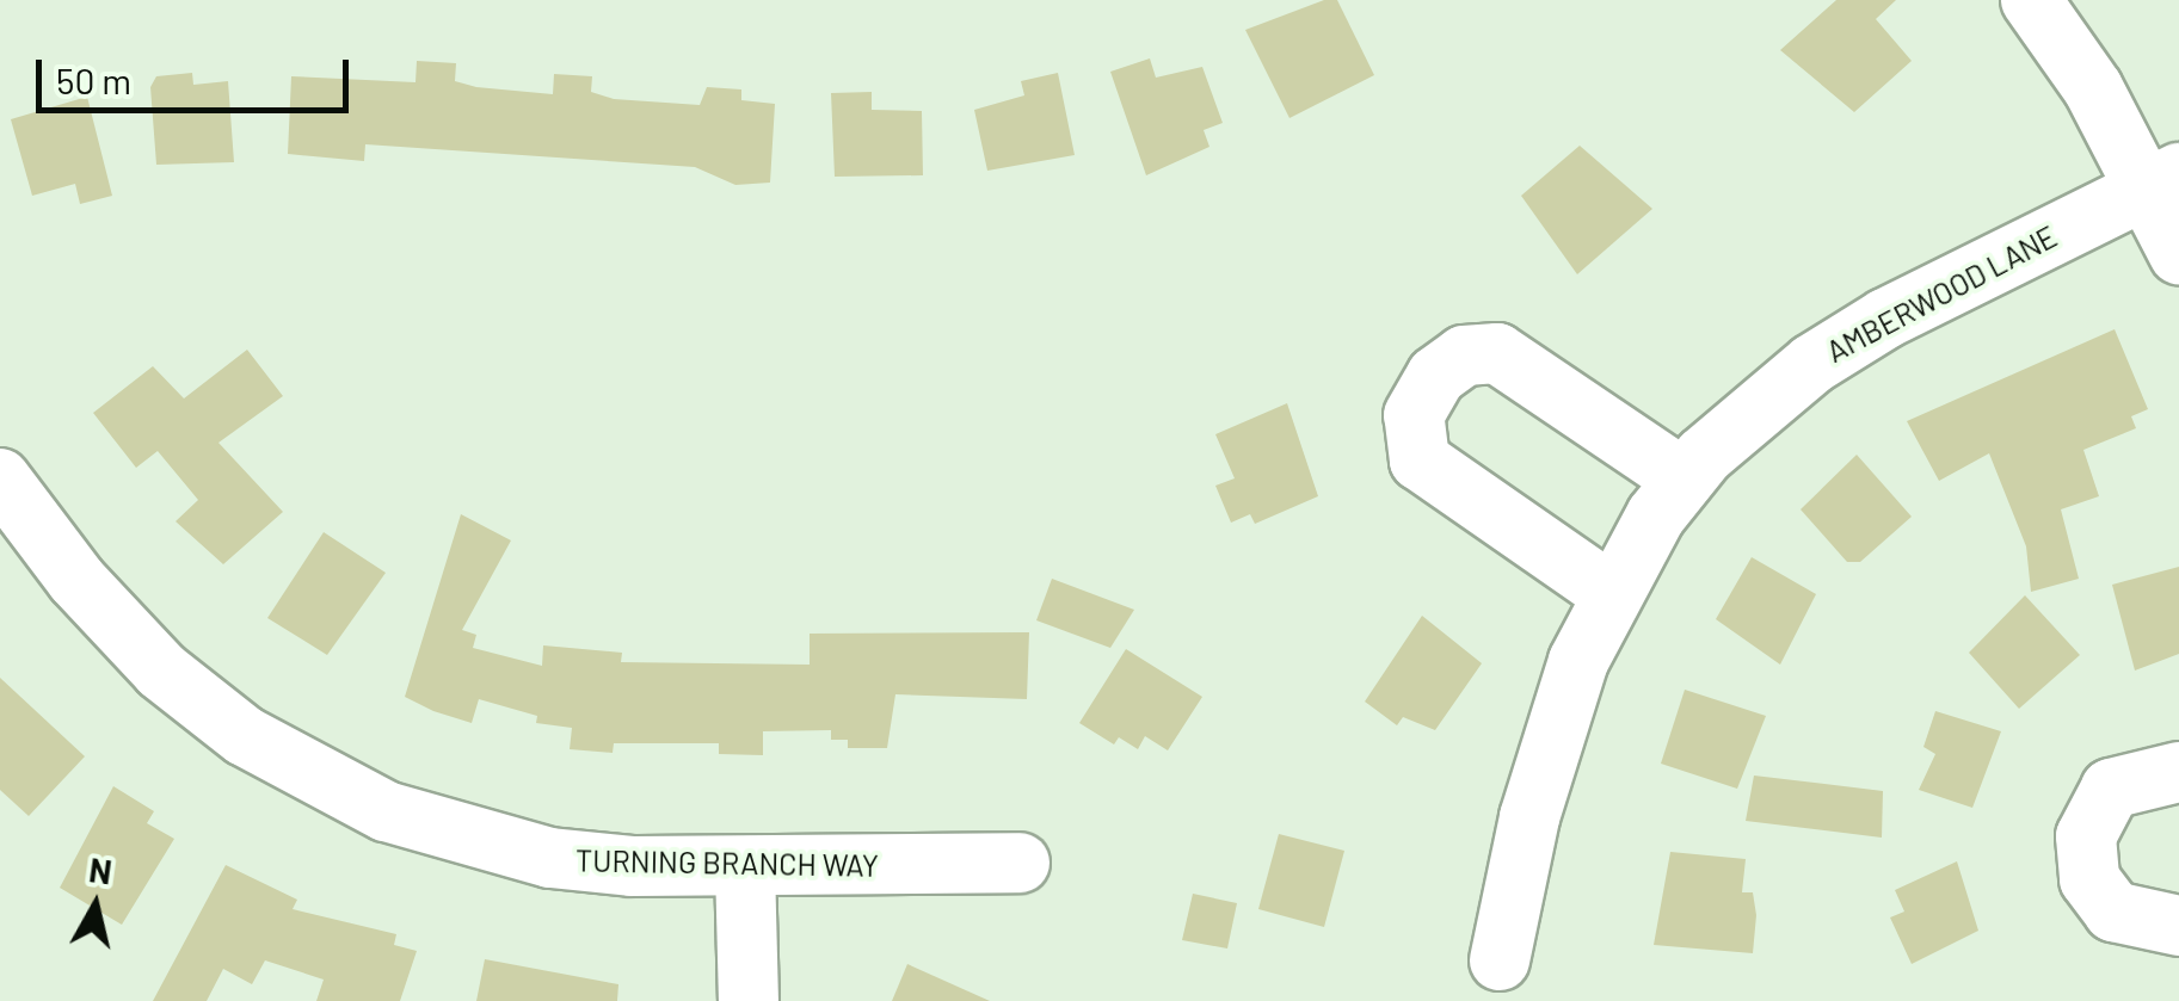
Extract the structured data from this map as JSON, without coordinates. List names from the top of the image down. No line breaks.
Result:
{"streets":{"street":["AMBERWOOD LANE","TURNING BRANCH WAY"]},"scale_bar":"50 m","north":"top"}
